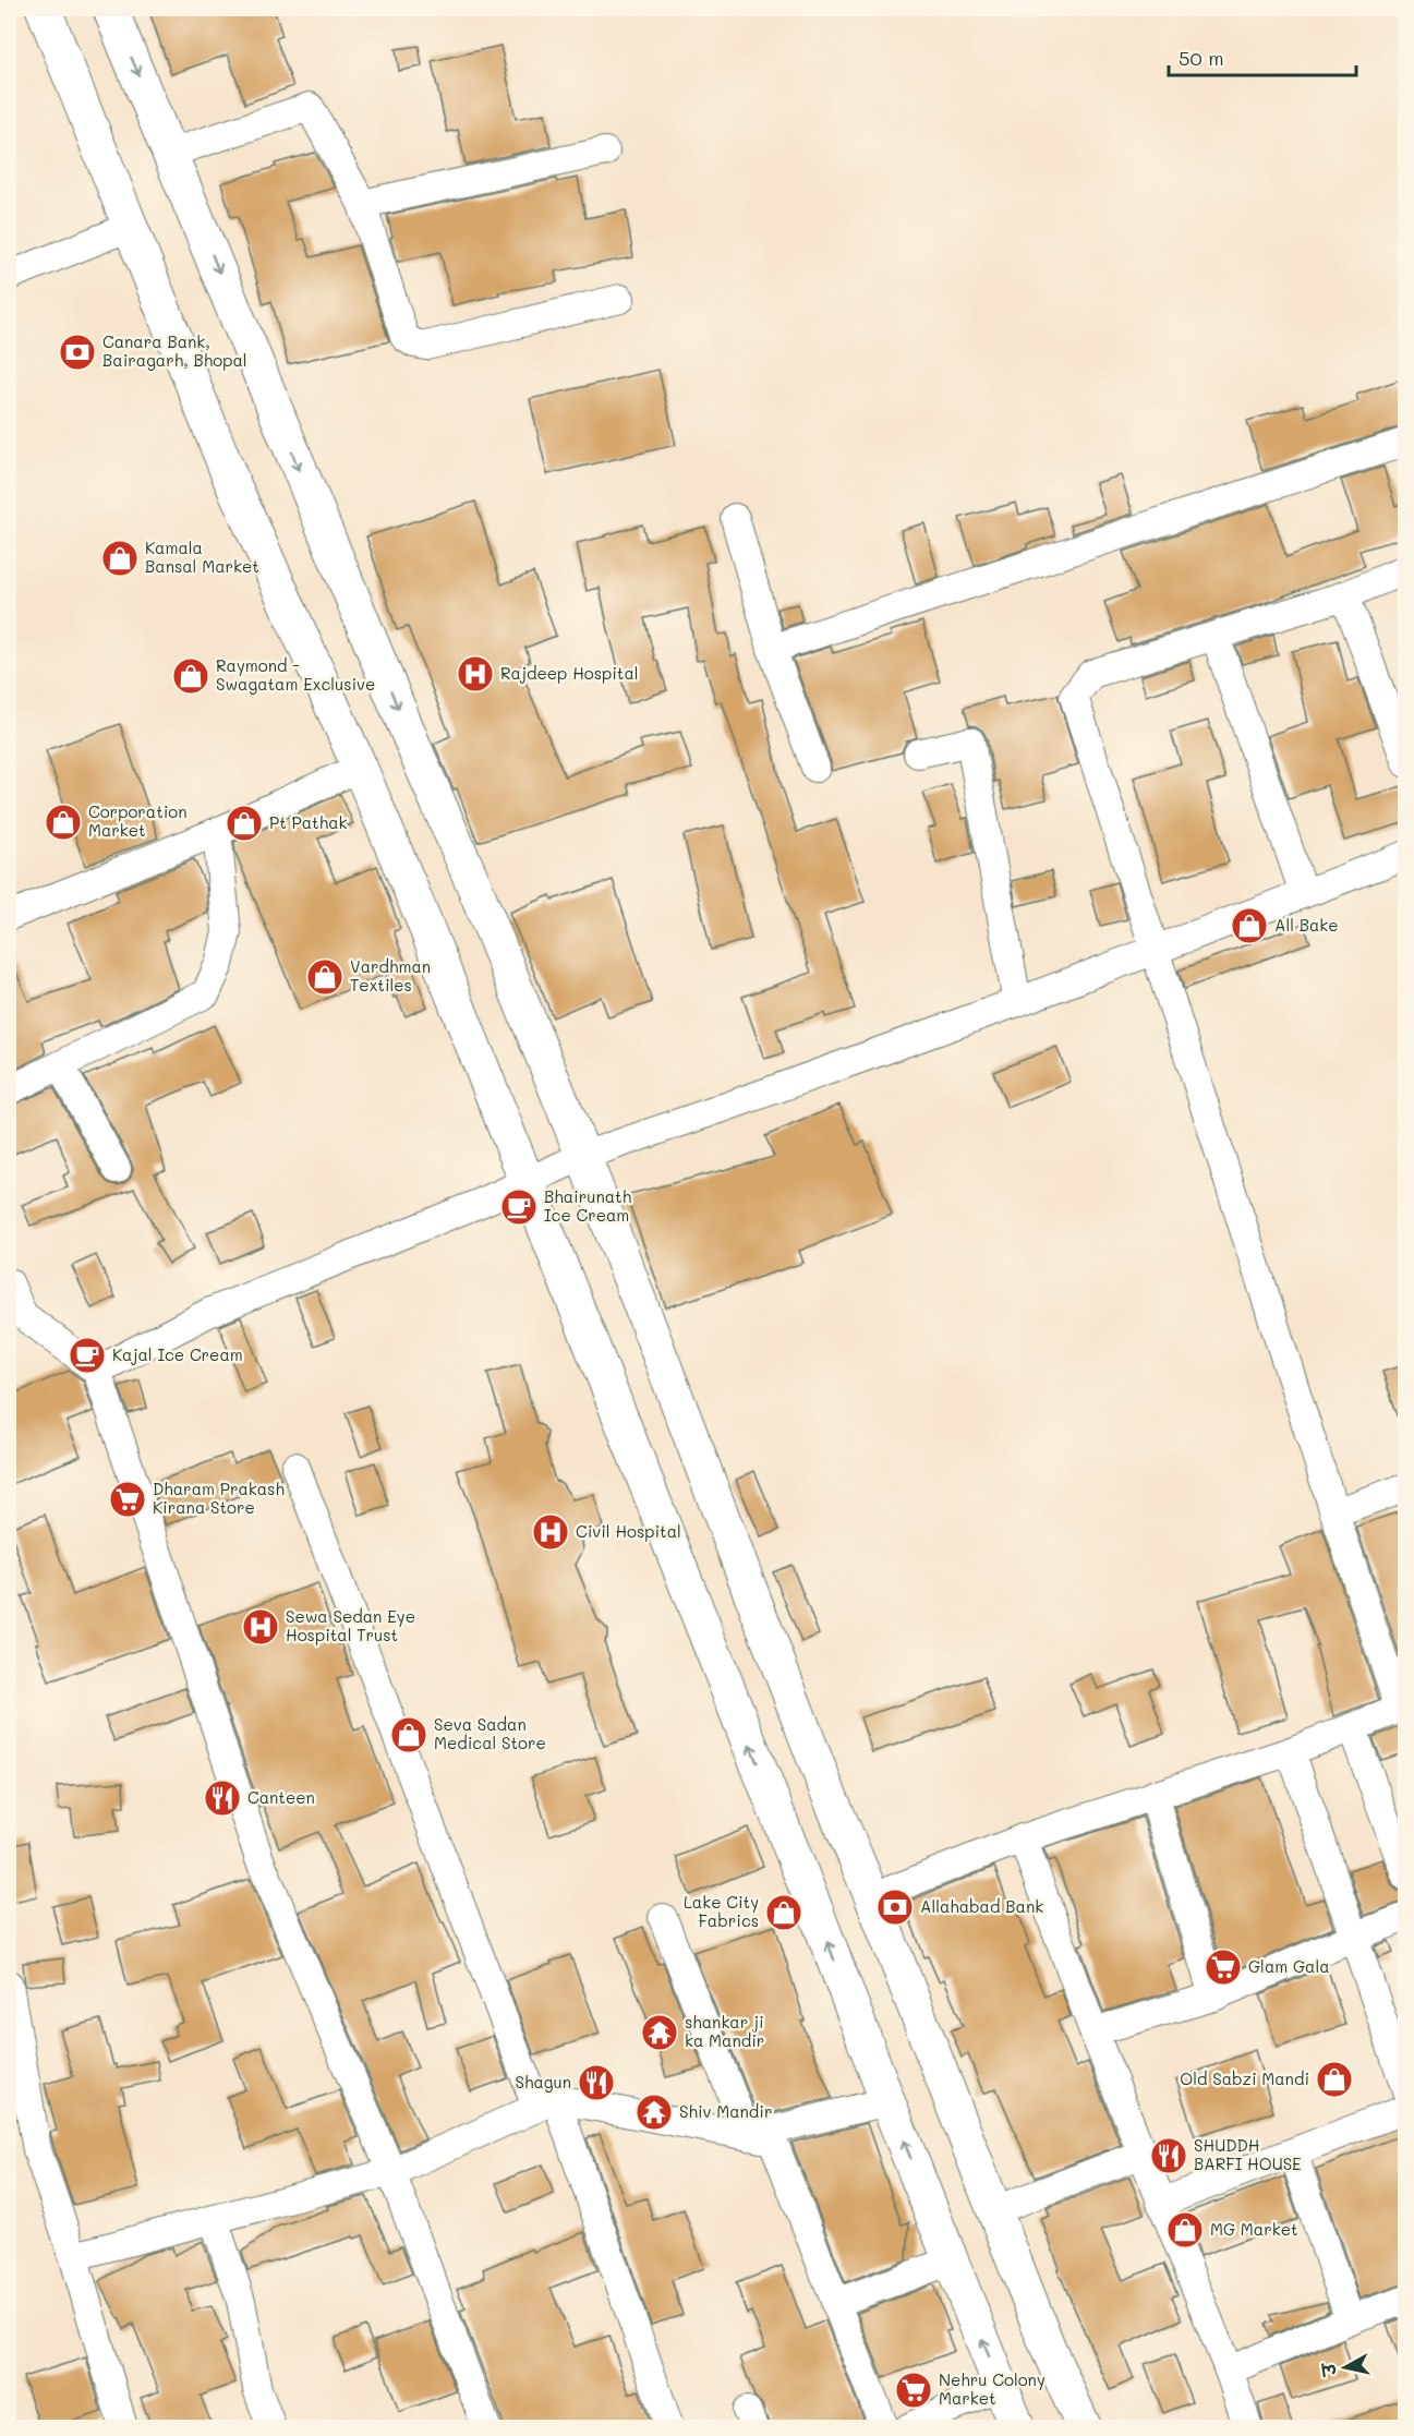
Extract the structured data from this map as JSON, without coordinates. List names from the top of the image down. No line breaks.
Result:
{"places":{"bank":["Canara Bank, Bairagarh, Bhopal","Allahabad Bank"],"shop":["Kamala Bansal Market","Raymond - Swagatam Exclusive","Corporation Market","Pt Pathak","All Bake","Vardhman Textiles","Seva Sadan Medical Store","Lake City Fabrics","Old Sabzi Mandi","MG Market"],"hospital":["Rajdeep Hospital","Civil Hospital","Sewa Sedan Eye Hospital Trust"],"cafe":["Bhairunath Ice Cream","Kajal Ice Cream"],"supermarket":["Dharam Prakash Kirana Store","Glam Gala","Nehru Colony Market"],"restaurant":["Canteen","Shagun","SHUDDH BARFI HOUSE"],"temple":["shankar ji ka Mandir","Shiv Mandir"]},"scale_bar":"50 m","north":"left"}
